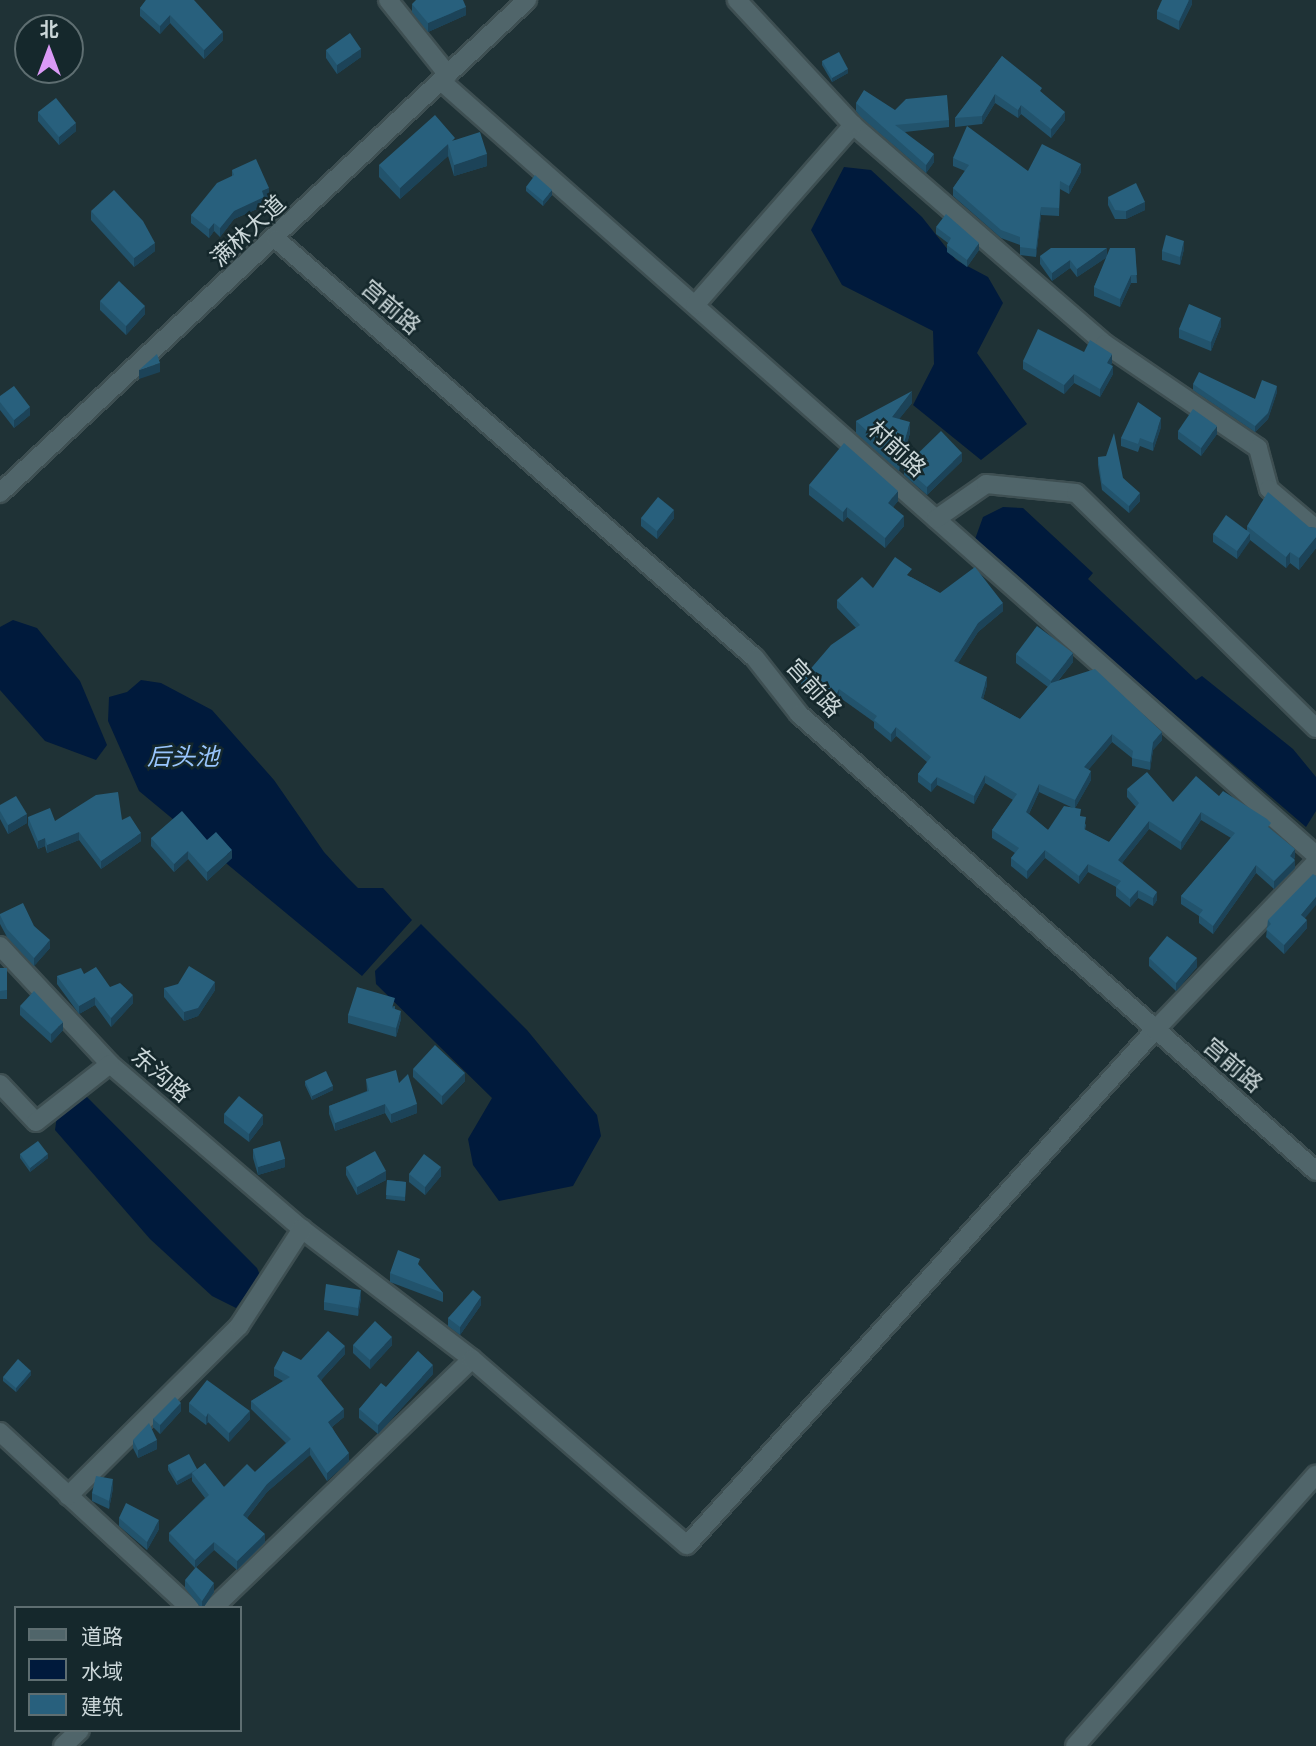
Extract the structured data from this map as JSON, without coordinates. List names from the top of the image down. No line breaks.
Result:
{"streets":{"street":["满林大道","宫前路","村前路","东沟路"]},"crossings":[["满林大道","宫前路"],["满林大道","村前路"],["宫前路","东沟路"]],"water":["后头池"],"legend":["道路","水域","建筑"],"north":"top"}
